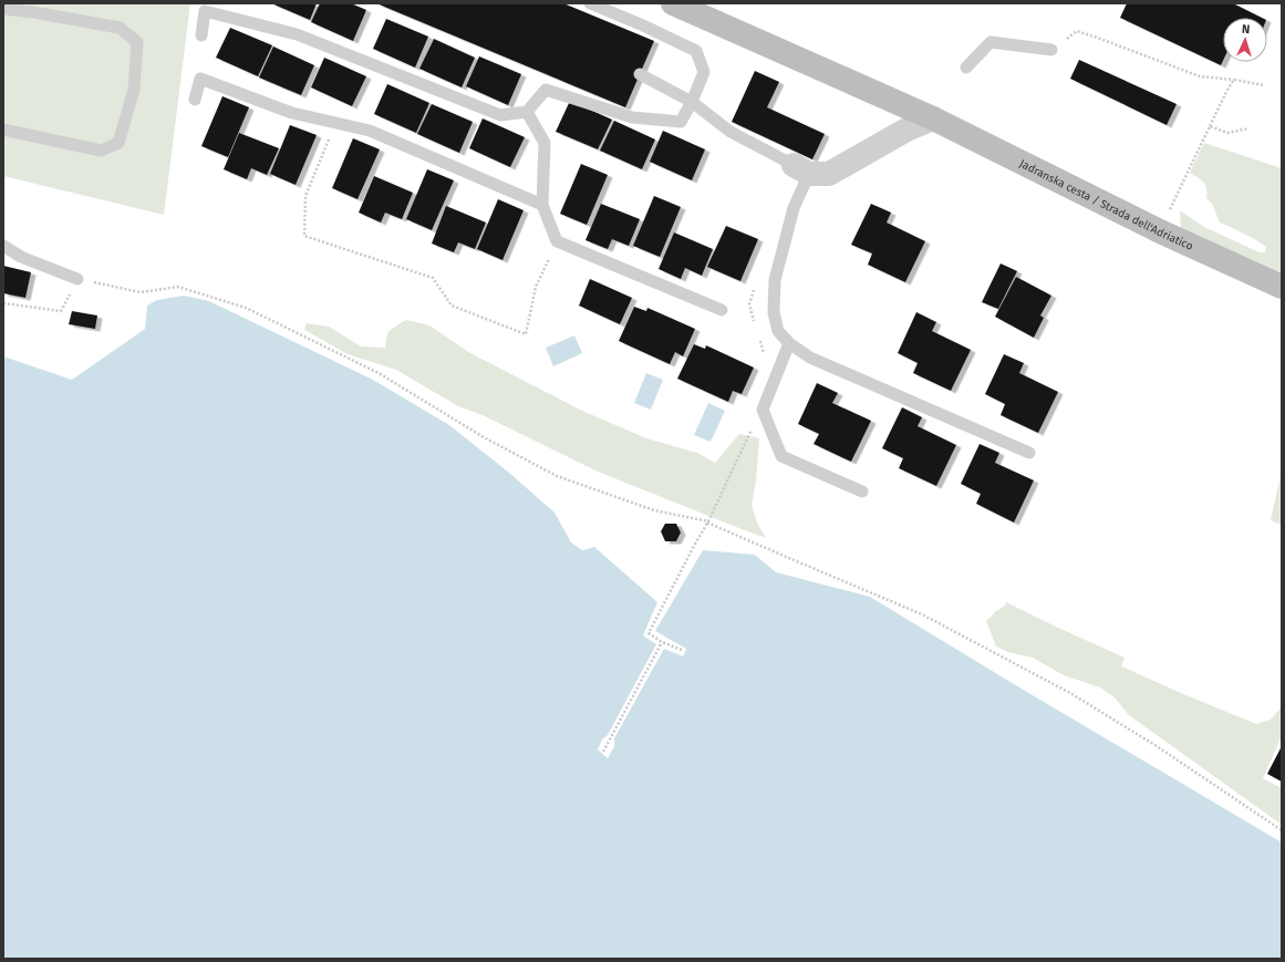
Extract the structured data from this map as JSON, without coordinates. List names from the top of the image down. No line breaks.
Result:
{"streets":{"main road":["Jadranska cesta / Strada dell'Adriatico"]},"north":"top"}
